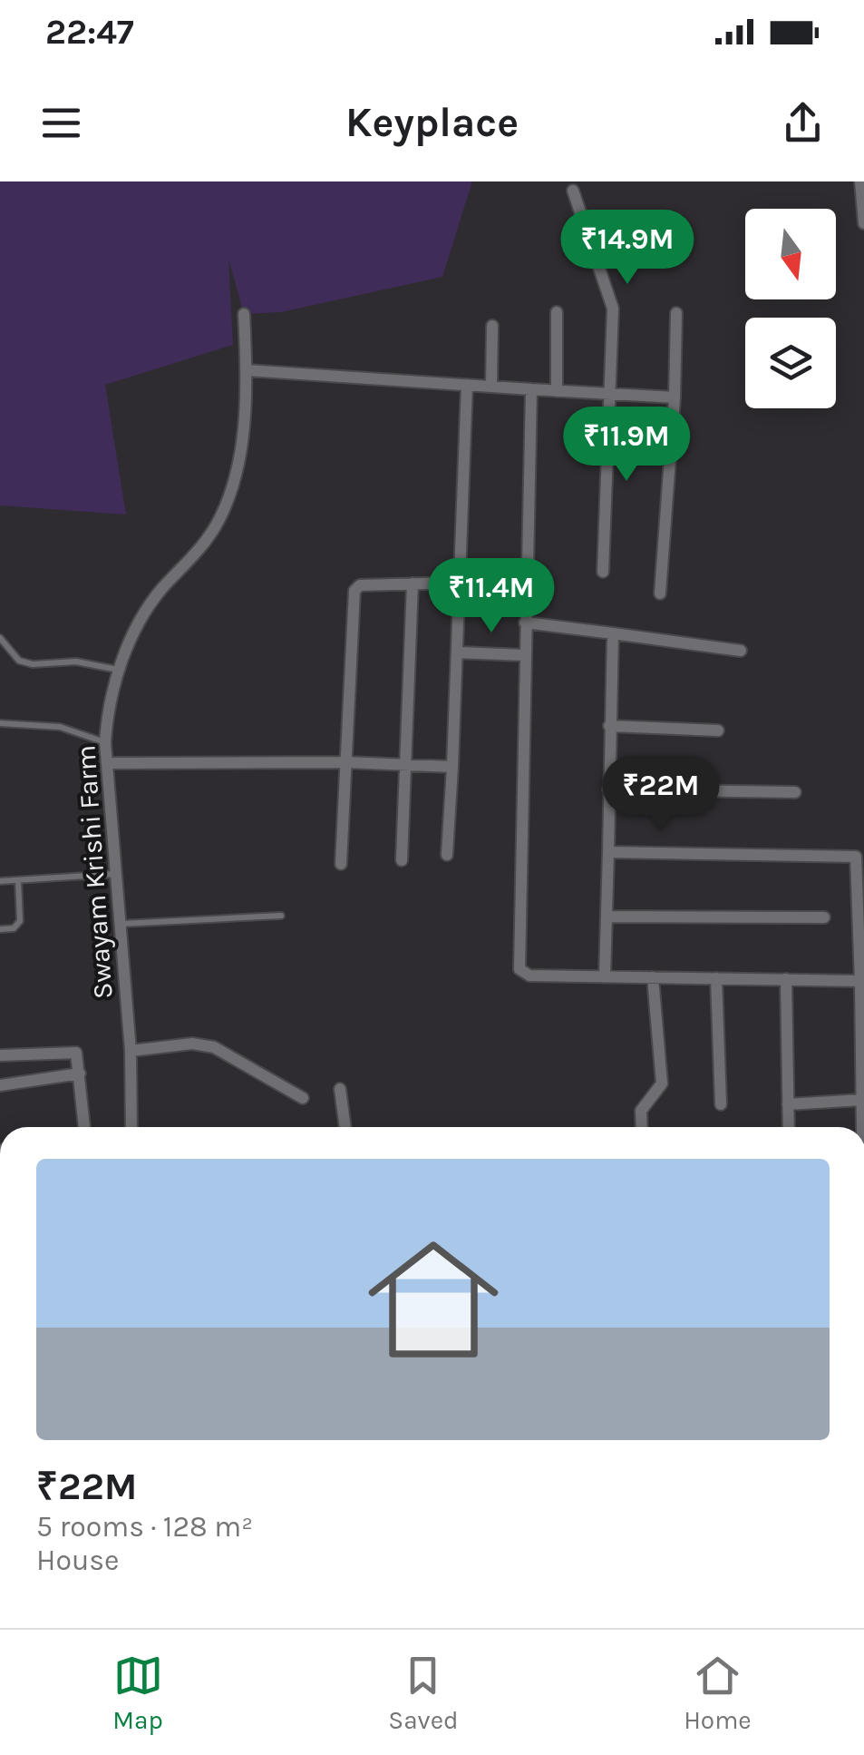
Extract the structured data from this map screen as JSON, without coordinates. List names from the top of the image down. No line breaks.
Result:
{"streets":{"street":["Swayam Krishi Farm"]},"north":"bottom","page":{"status":"22:47","header":"Keyplace","price":["₹14.9M","₹11.9M","₹11.4M","₹22M"],"list":[{"name":"₹22M","note":"5 rooms · 128 m² · House"}],"tabs":["Map","Saved","Home"]}}
